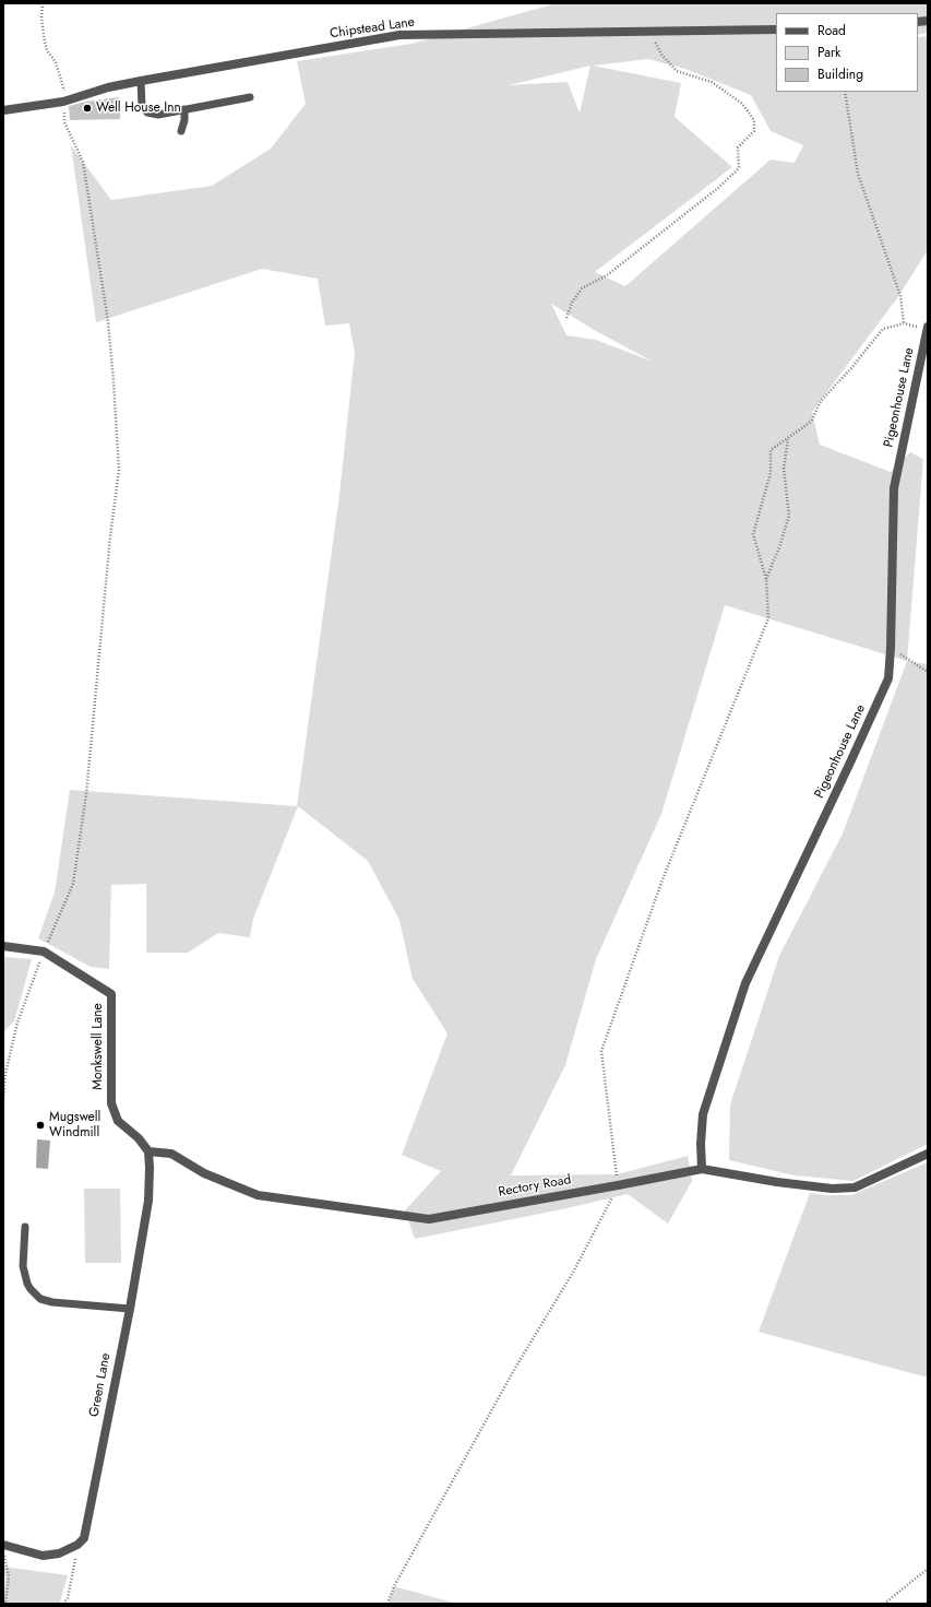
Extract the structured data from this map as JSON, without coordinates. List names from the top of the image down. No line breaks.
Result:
{"streets":{"street":["Chipstead Lane","Pigeonhouse Lane","Monkswell Lane","Rectory Road","Green Lane"]},"crossings":[["Pigeonhouse Lane","Rectory Road"],["Monkswell Lane","Rectory Road"],["Monkswell Lane","Green Lane"],["Rectory Road","Green Lane"]],"places":["Well House Inn","Mugswell Windmill"],"legend":["Road","Park","Building"]}
